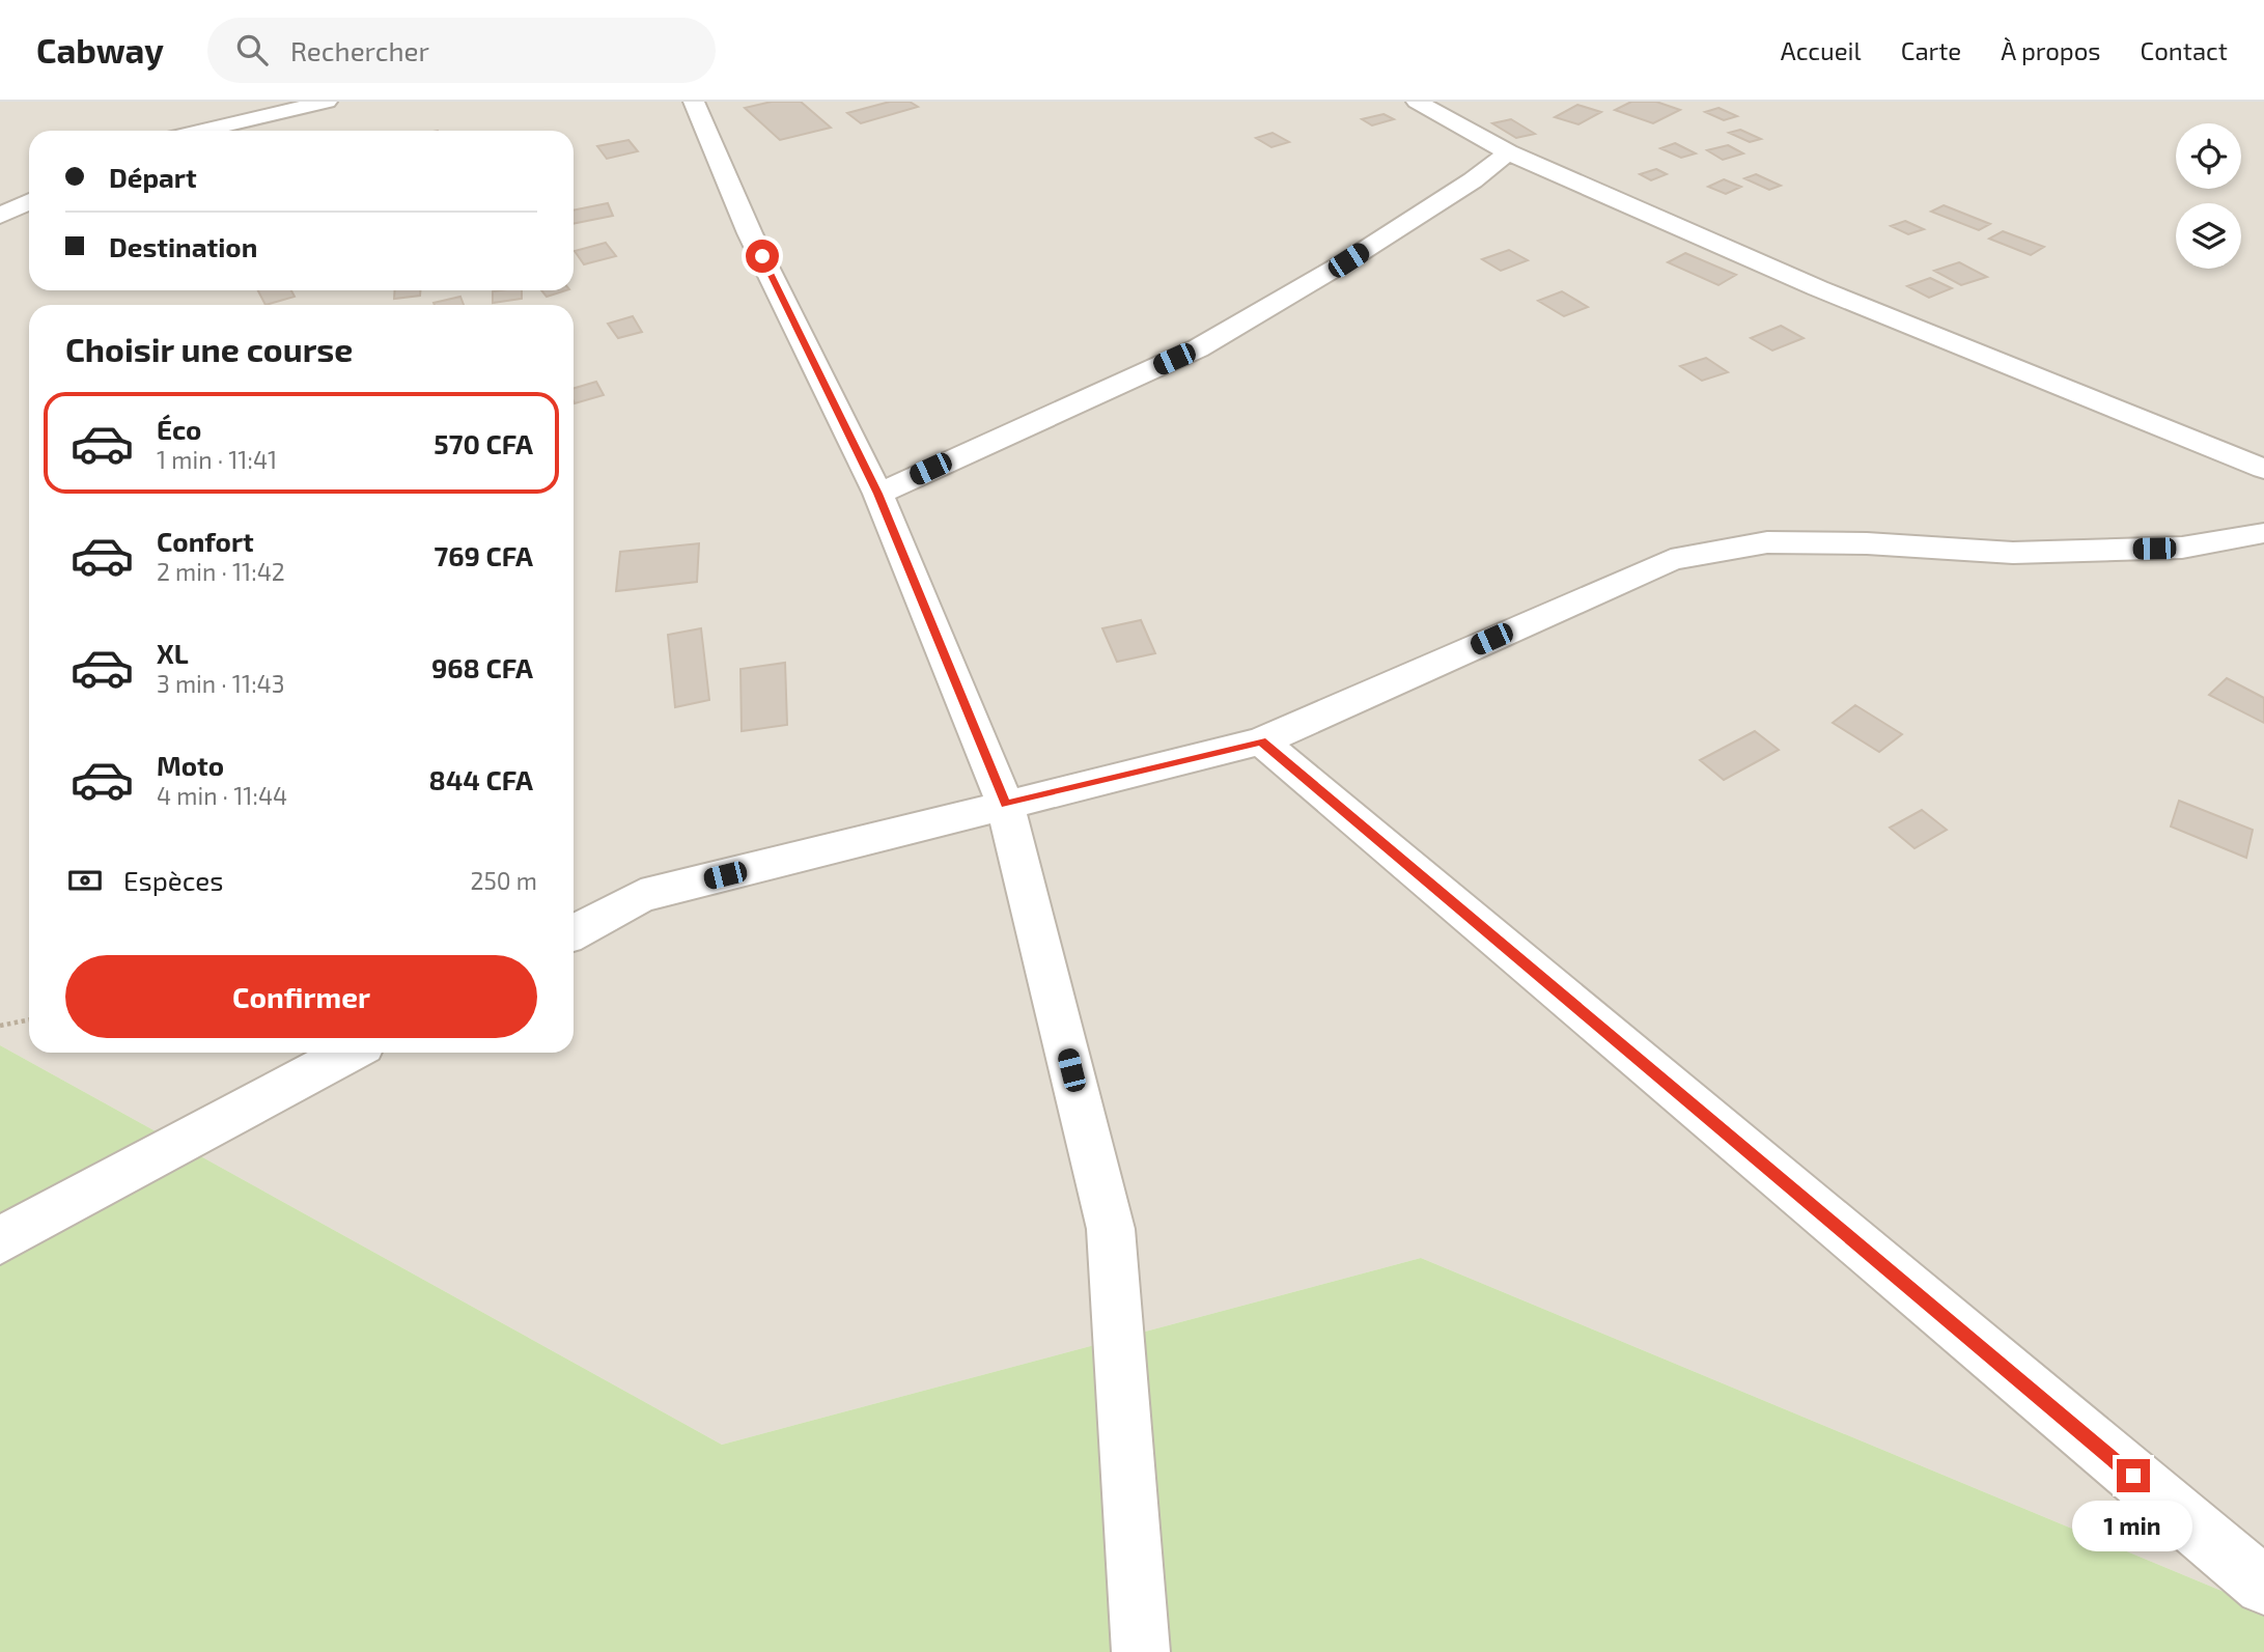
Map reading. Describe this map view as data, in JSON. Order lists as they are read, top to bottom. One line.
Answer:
{"page":{"header":"Cabway","search":"Rechercher","nav":["Accueil","Carte","À propos","Contact"],"banner":["Départ","Destination"],"heading":"Choisir une course","list":[{"name":"Éco","note":"1 min · 11:41","value":"570 CFA"},{"name":"Confort","note":"2 min · 11:42","value":"769 CFA"},{"name":"XL","note":"3 min · 11:43","value":"968 CFA"},{"name":"Moto","note":"4 min · 11:44","value":"844 CFA"}],"pay":["Espèces","250 m"],"buttons":"Confirmer","bubble":"1 min"}}
